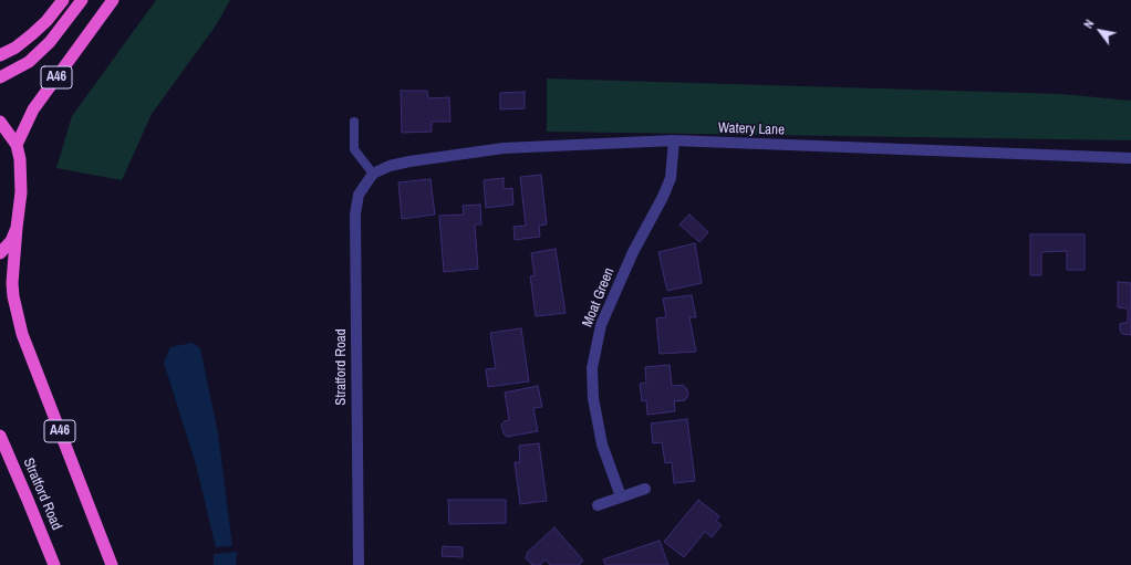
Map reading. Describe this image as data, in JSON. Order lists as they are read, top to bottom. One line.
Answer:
{"streets":{"highway":["A46","Stratford Road"],"street":["Watery Lane","Moat Green"]},"crossings":[["Watery Lane","Moat Green"],["Watery Lane","Stratford Road"]],"north":"top left"}
